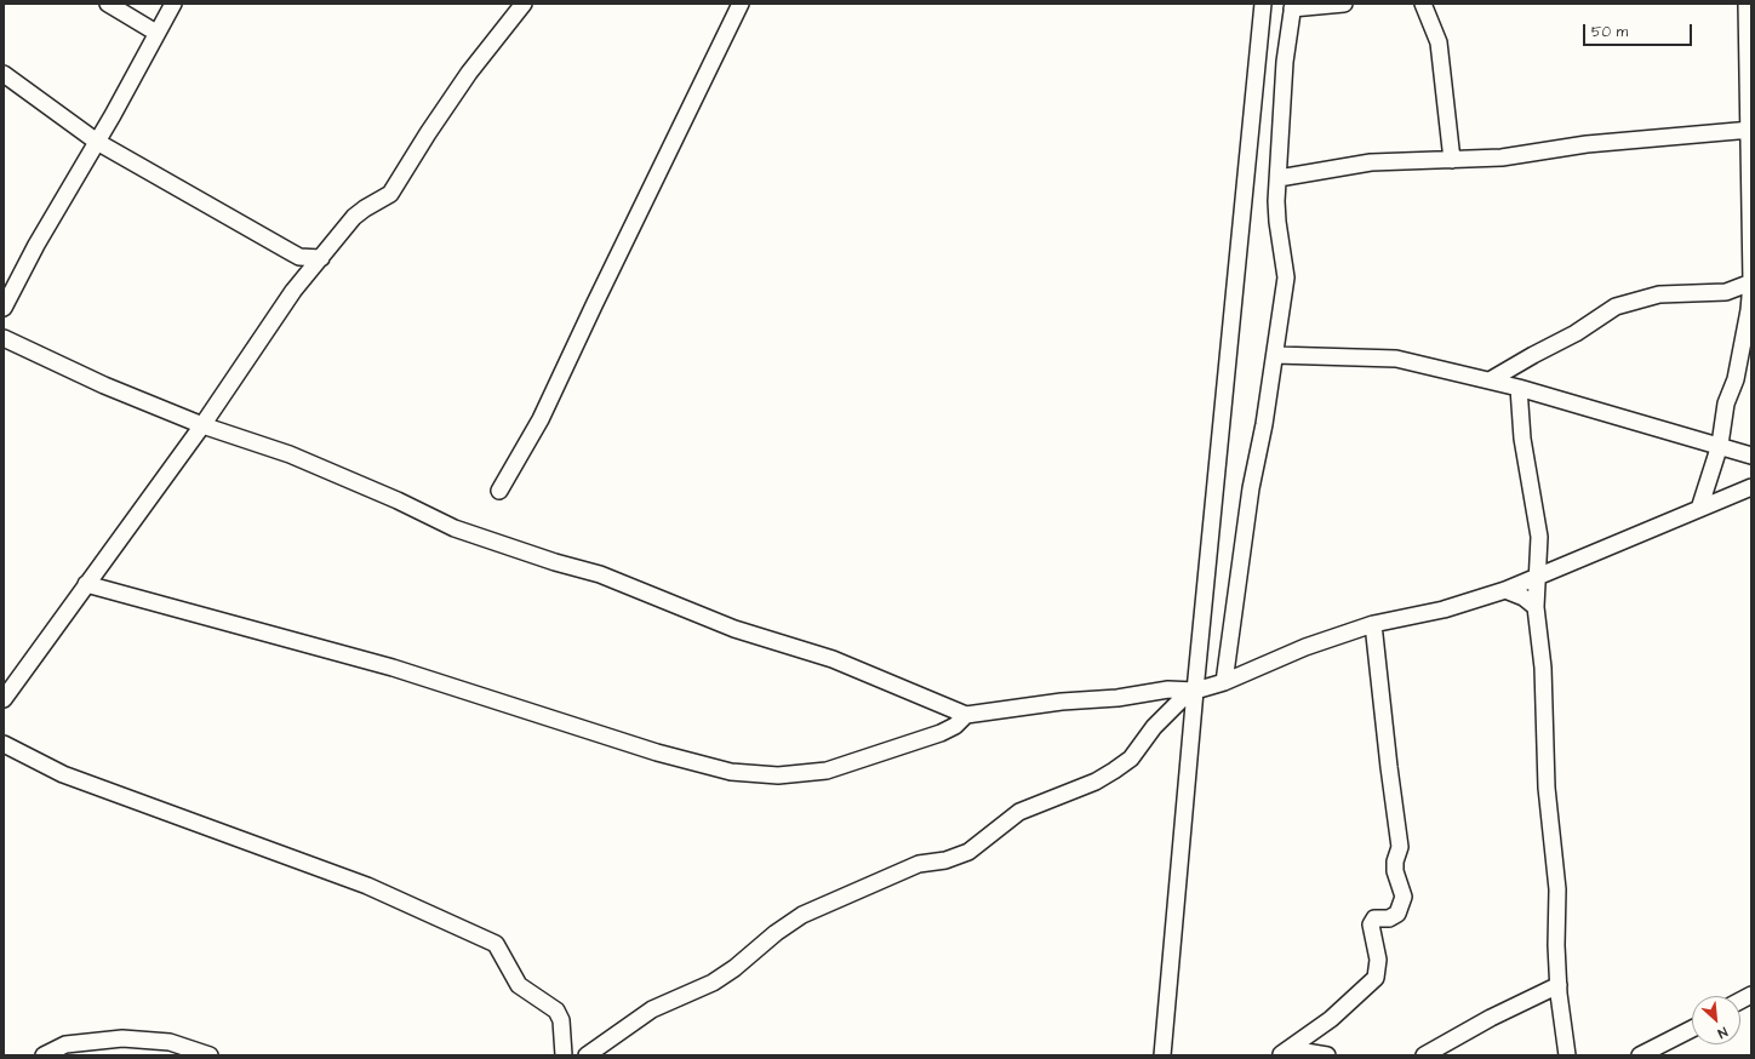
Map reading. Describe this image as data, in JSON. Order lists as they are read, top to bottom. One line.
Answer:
{"scale_bar":"50 m","north":"bottom right"}
